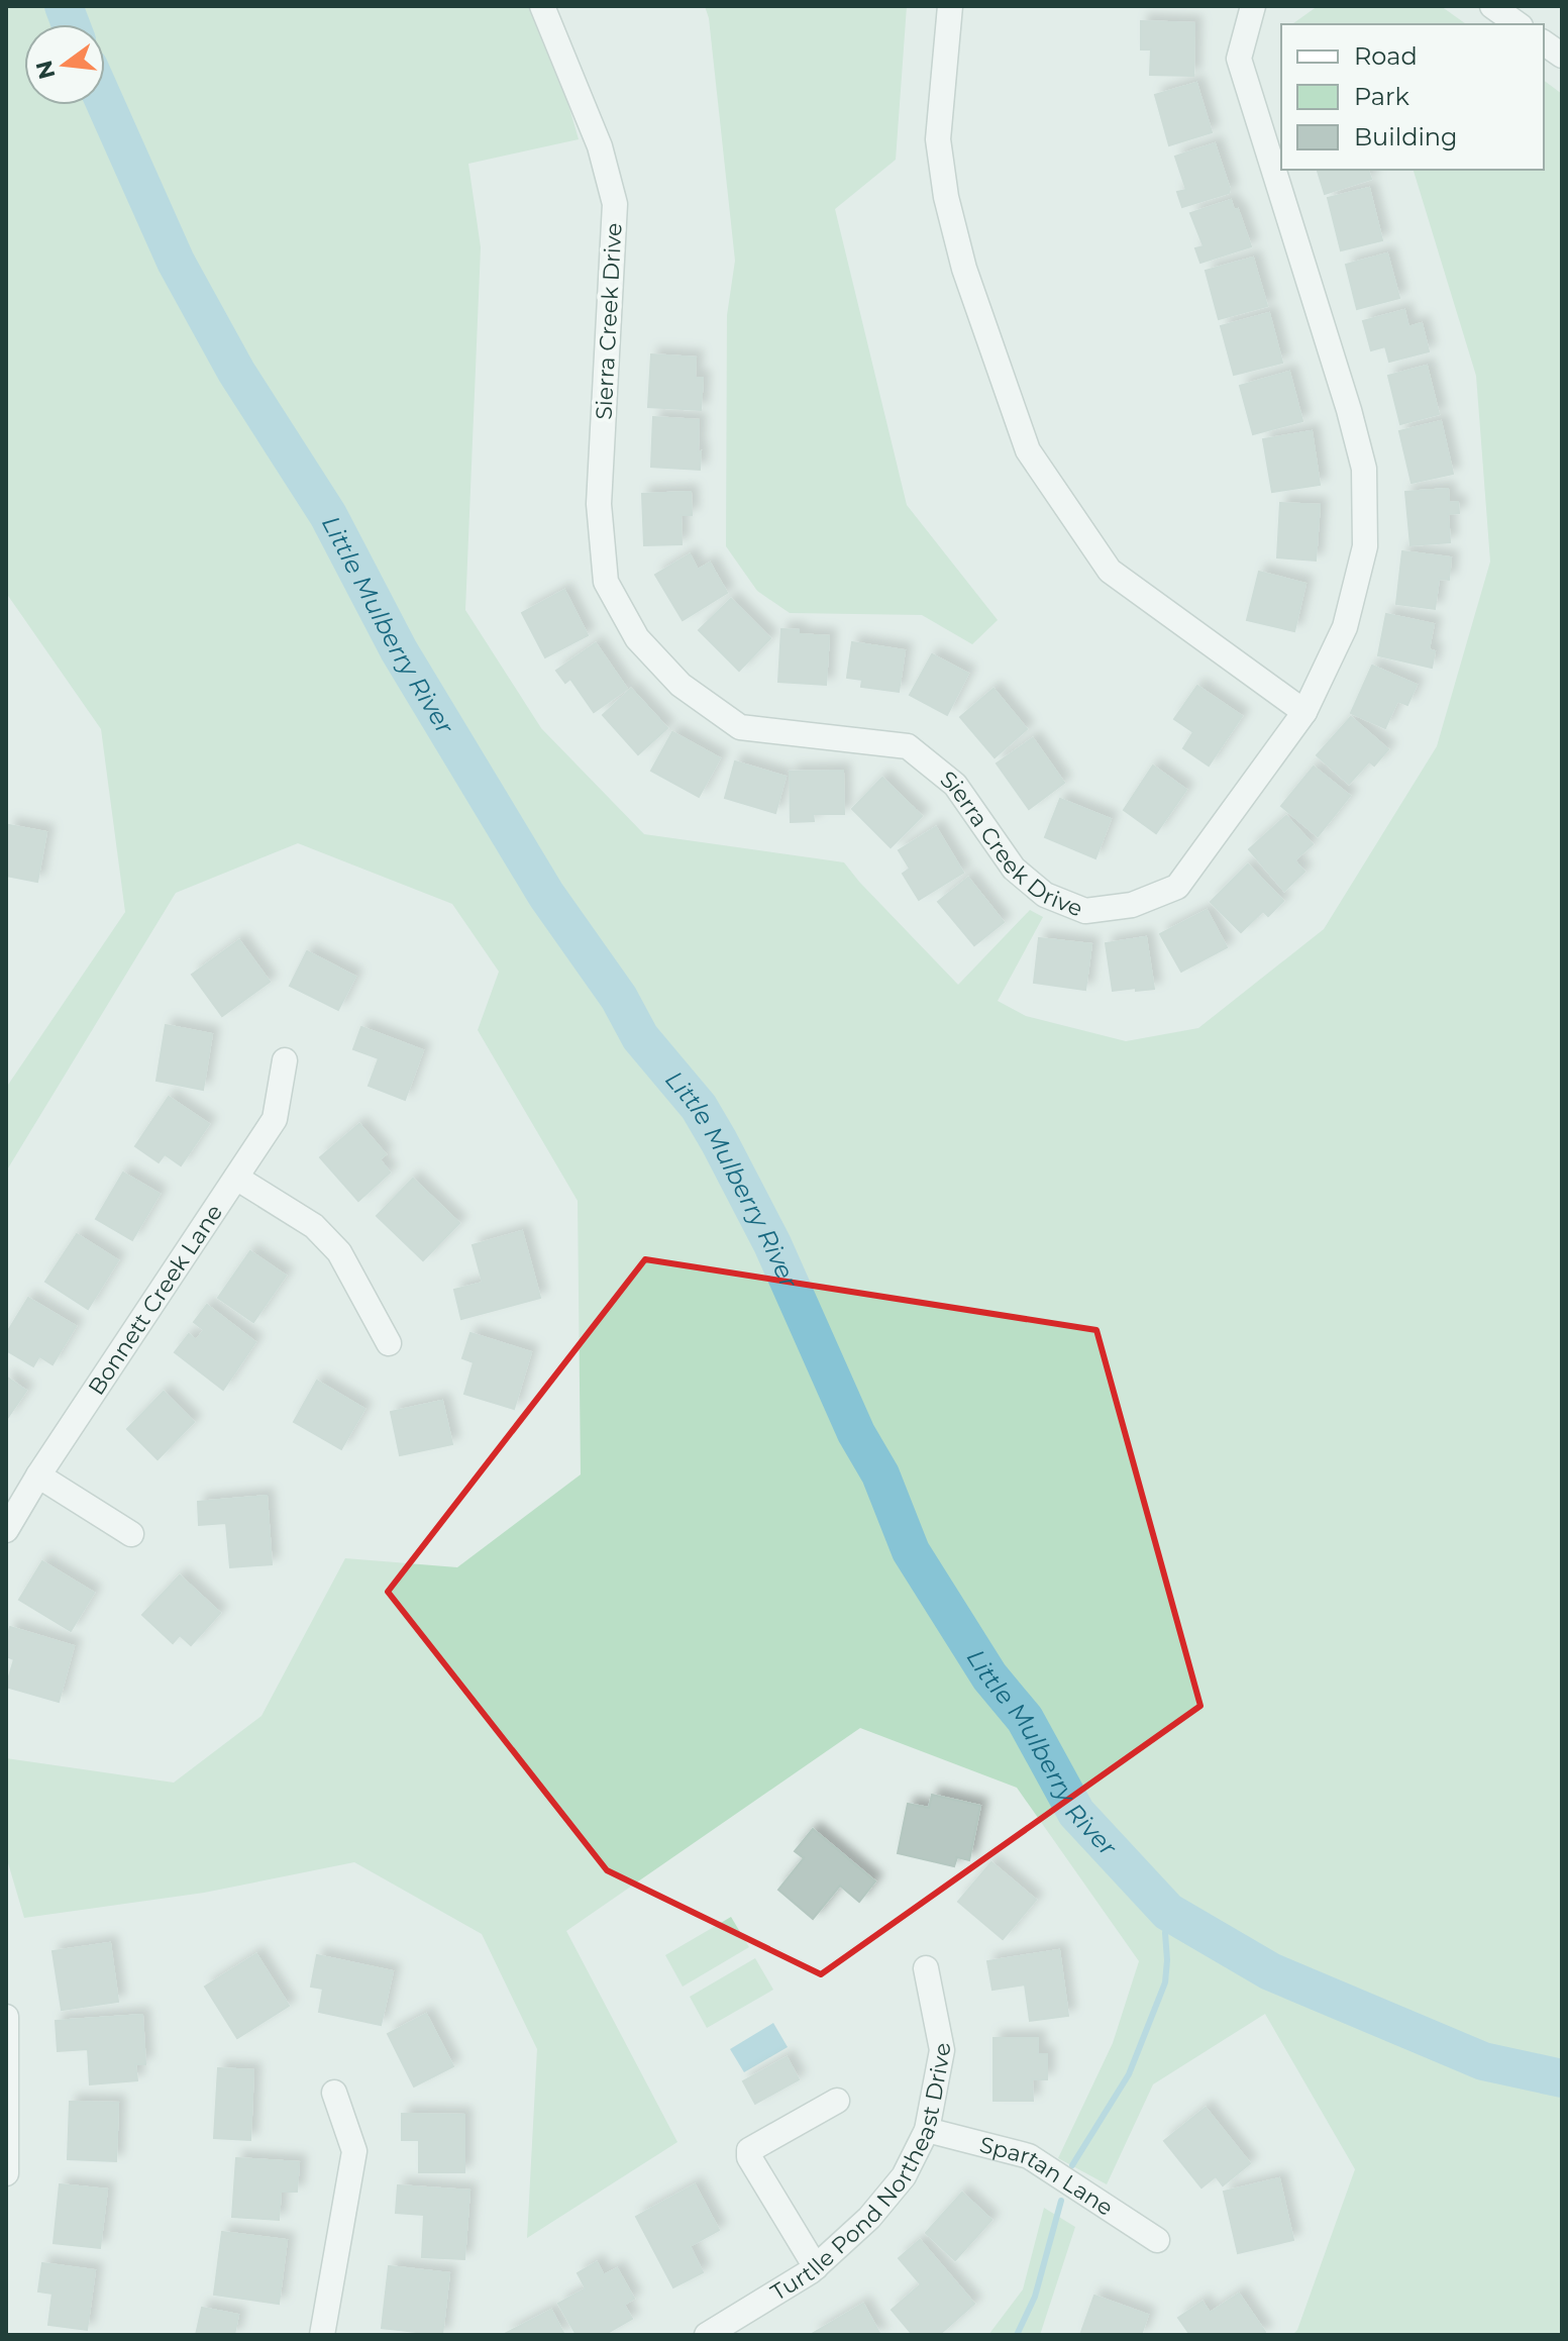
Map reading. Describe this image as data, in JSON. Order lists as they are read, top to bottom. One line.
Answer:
{"streets":{"street":["Sierra Creek Drive","Bonnett Creek Lane","Turtlle Pond Northeast Drive","Spartan Lane"]},"crossings":[["Turtlle Pond Northeast Drive","Spartan Lane"]],"water":["Little Mulberry River"],"legend":["Road","Park","Building"],"north":"left"}
